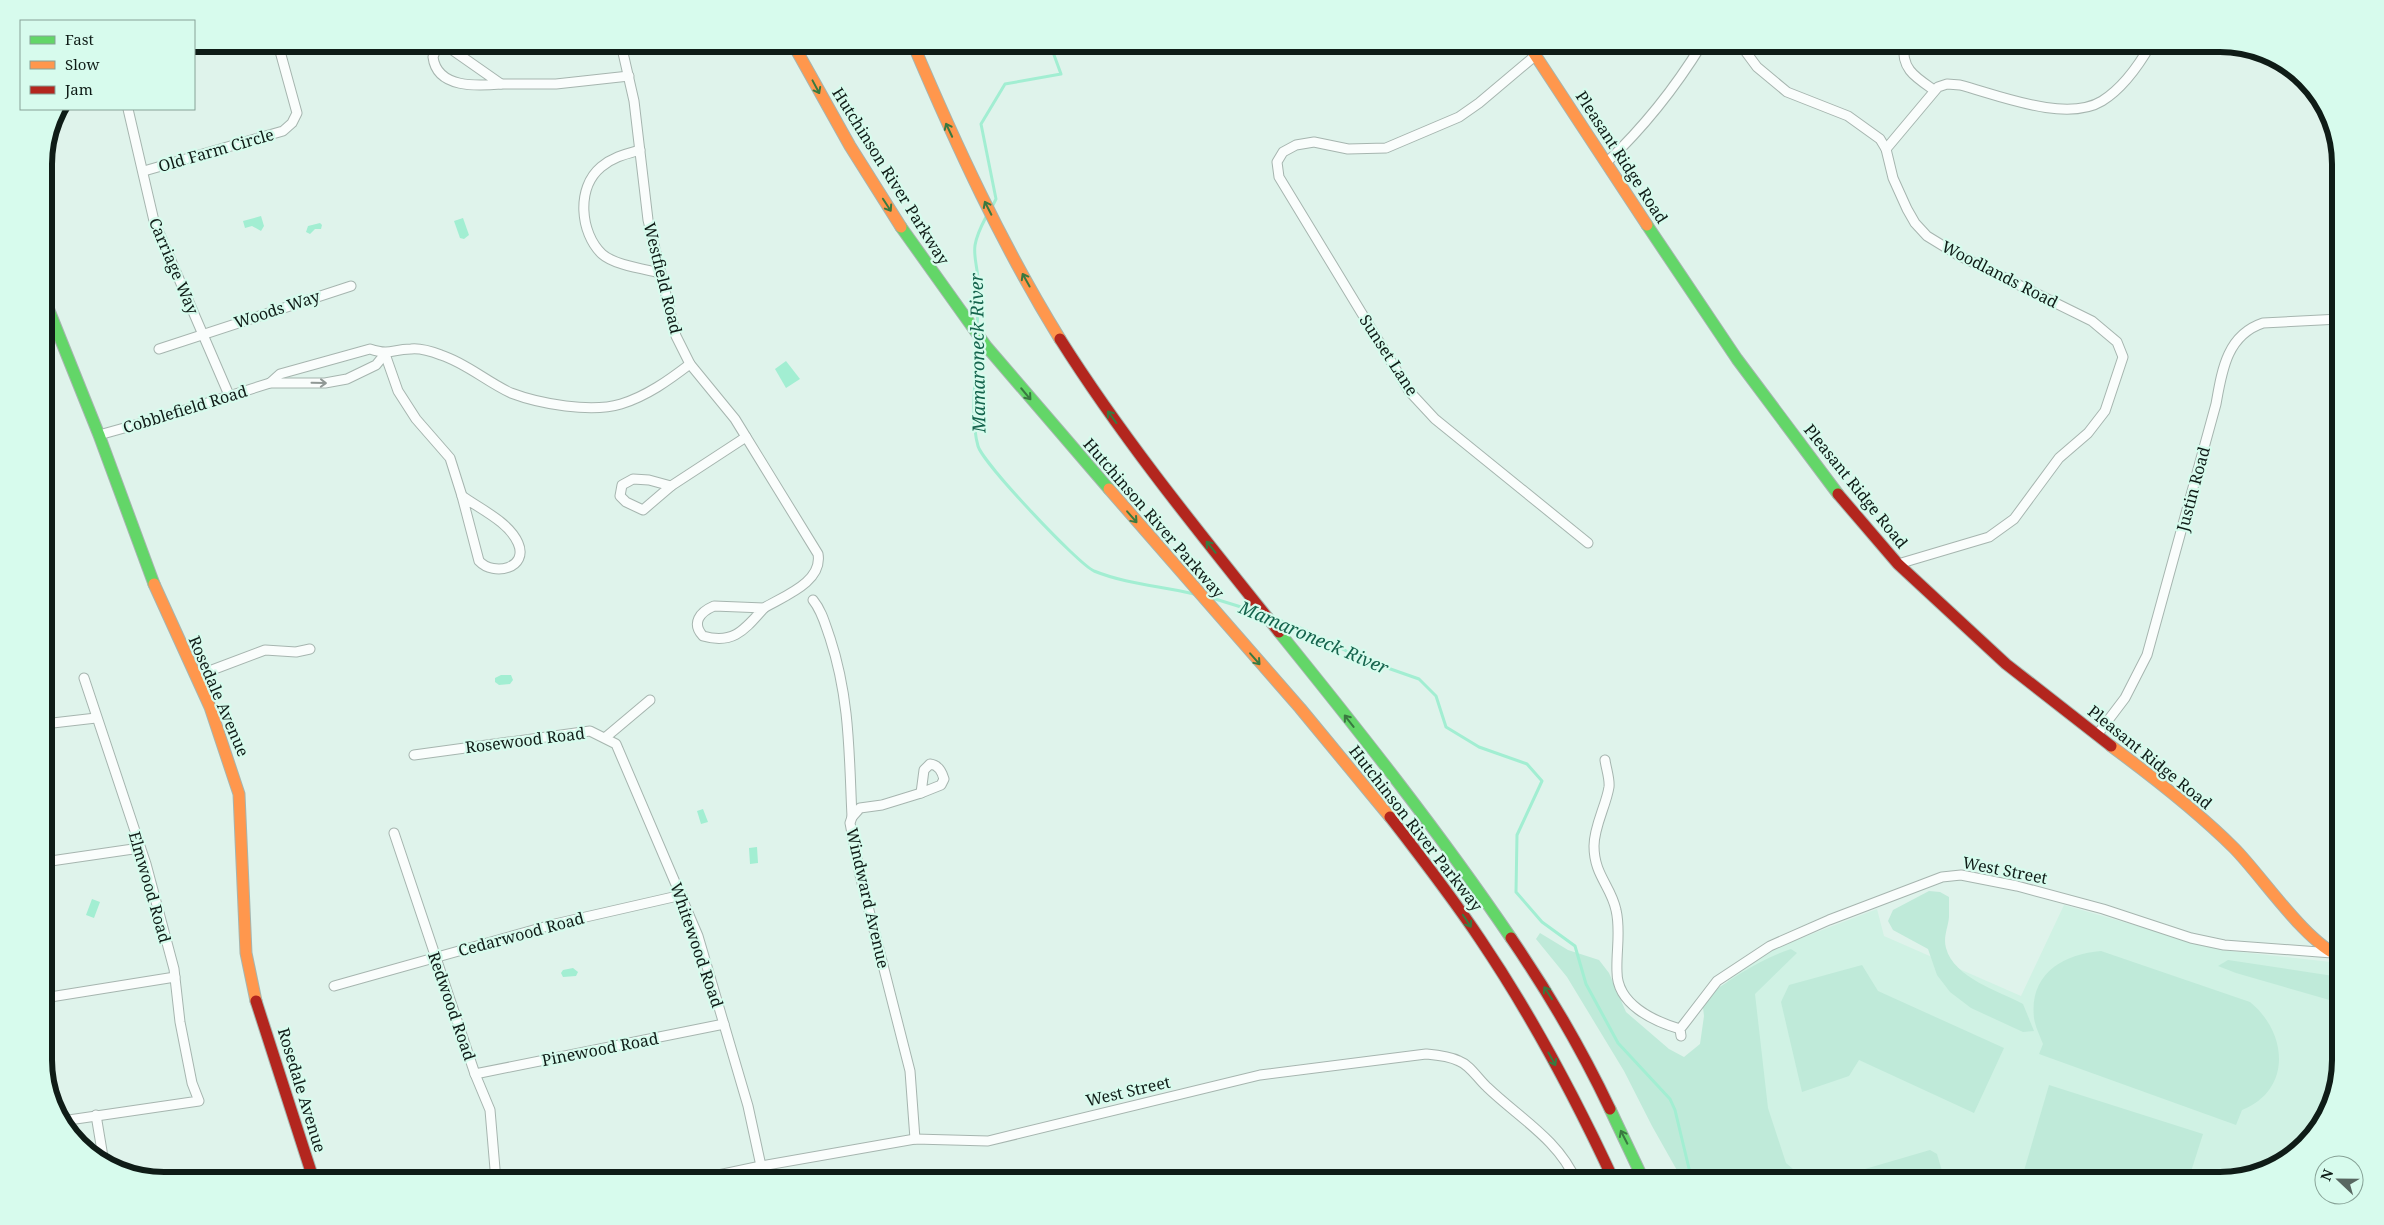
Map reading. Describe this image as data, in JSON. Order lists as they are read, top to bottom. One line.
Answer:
{"streets":{"main road":["Pleasant Ridge Road","Hutchinson River Parkway","Rosedale Avenue"],"street":["Old Farm Circle","Carriage Way","Woodlands Road","Westfield Road","Woods Way","Sunset Lane","Cobblefield Road","Justin Road","Rosewood Road","West Street","Elmwood Road","Windward Avenue","Cedarwood Road","Whitewood Road","Redwood Road","Pinewood Road"]},"crossings":[["Old Farm Circle","Carriage Way"],["Pleasant Ridge Road","Woodlands Road"],["Pleasant Ridge Road","Sunset Lane"],["Pleasant Ridge Road","Justin Road"],["Carriage Way","Woods Way"],["Carriage Way","Cobblefield Road"],["Westfield Road","Cobblefield Road"],["Cobblefield Road","Rosedale Avenue"],["Rosewood Road","Whitewood Road"],["West Street","Windward Avenue"],["West Street","Whitewood Road"],["Cedarwood Road","Whitewood Road"],["Cedarwood Road","Redwood Road"],["Whitewood Road","Pinewood Road"],["Redwood Road","Pinewood Road"]],"water":["Mamaroneck River"],"legend":["Fast","Slow","Jam"],"north":"left"}
